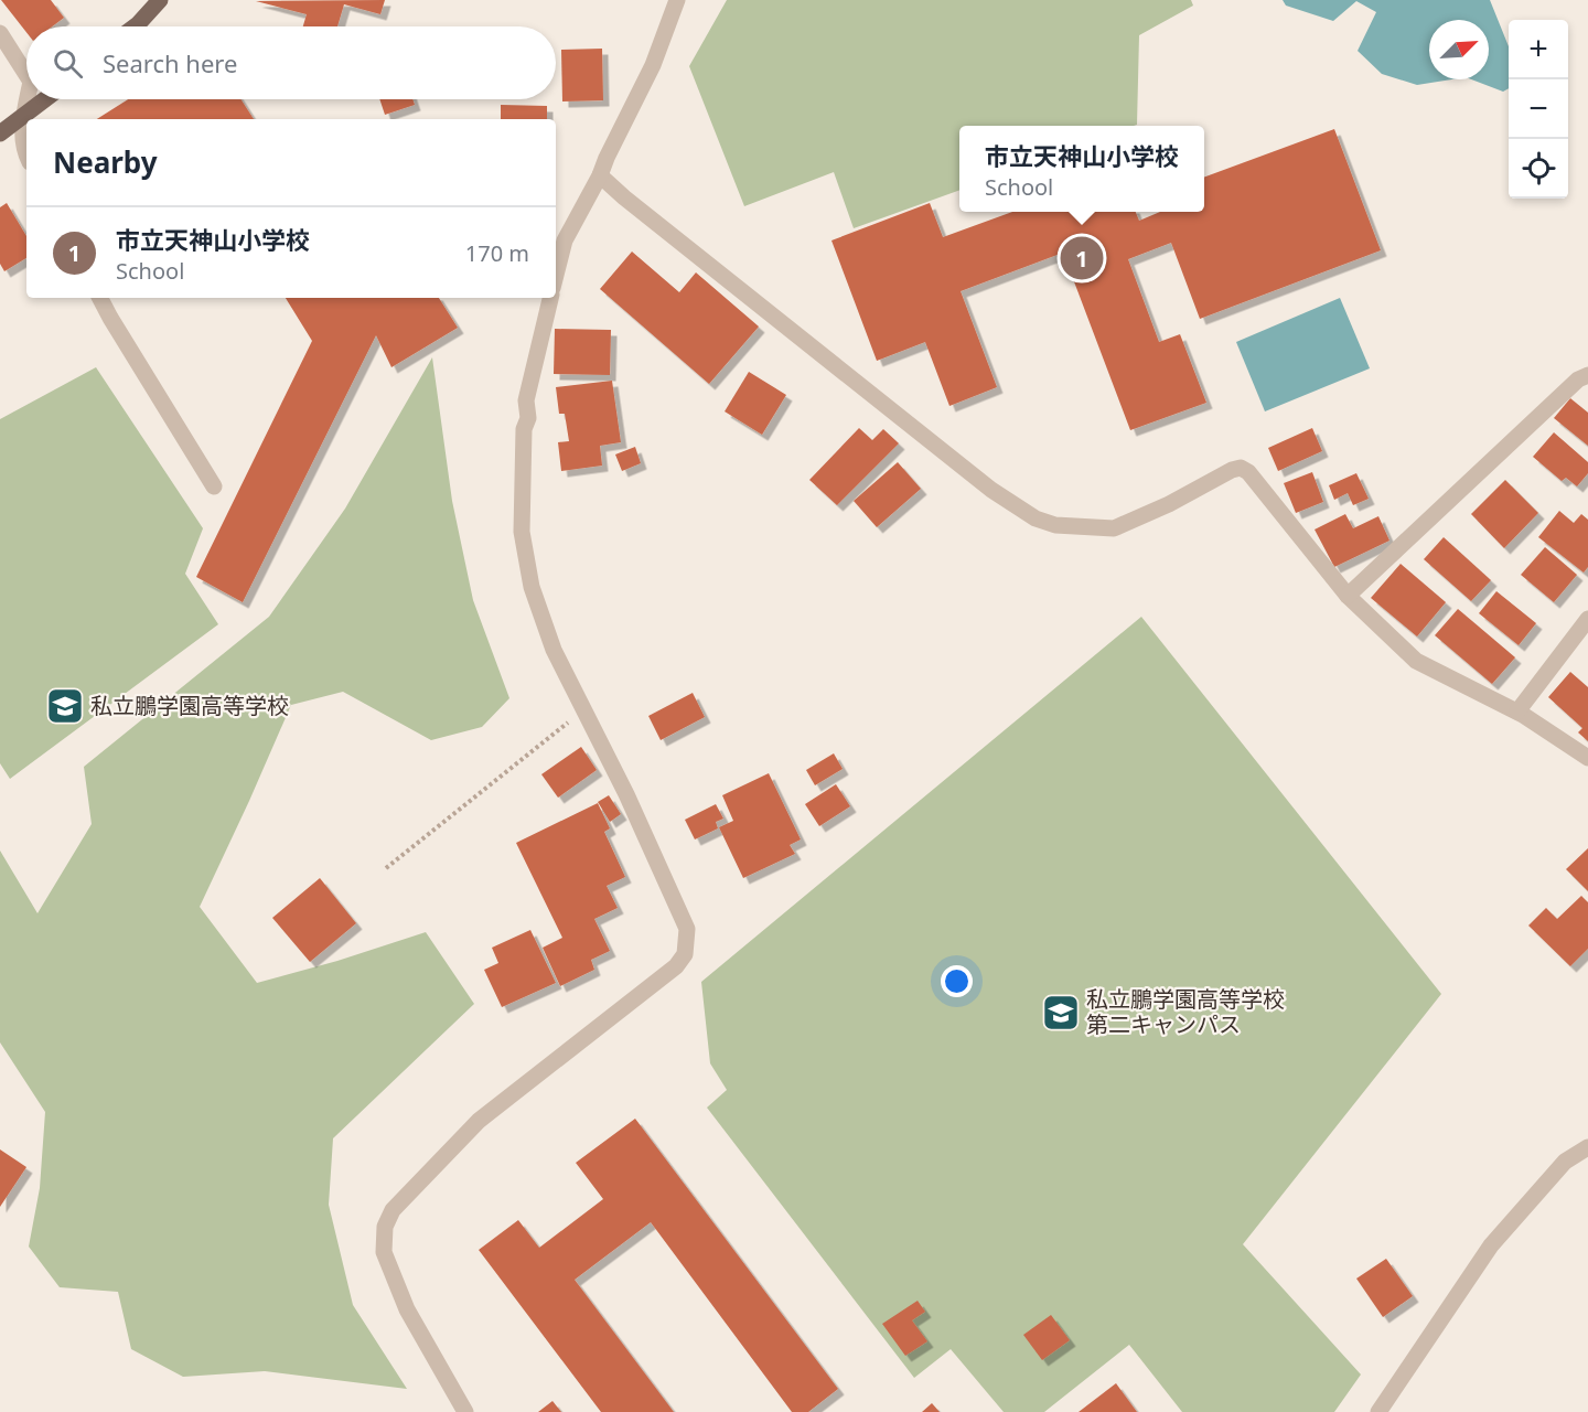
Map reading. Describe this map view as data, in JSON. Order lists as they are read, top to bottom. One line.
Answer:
{"places":{"school or university":["私立鵬学園高等学校","私立鵬学園高等学校 第二キャンパス"]},"north":"top right","page":{"map_buttons":["+","−"],"search":"Search here","heading":"Nearby","popup":["市立天神山小学校","School"],"list":[{"mark":"1","name":"市立天神山小学校","note":"School","value":"170 m"}],"pins":"1"}}
